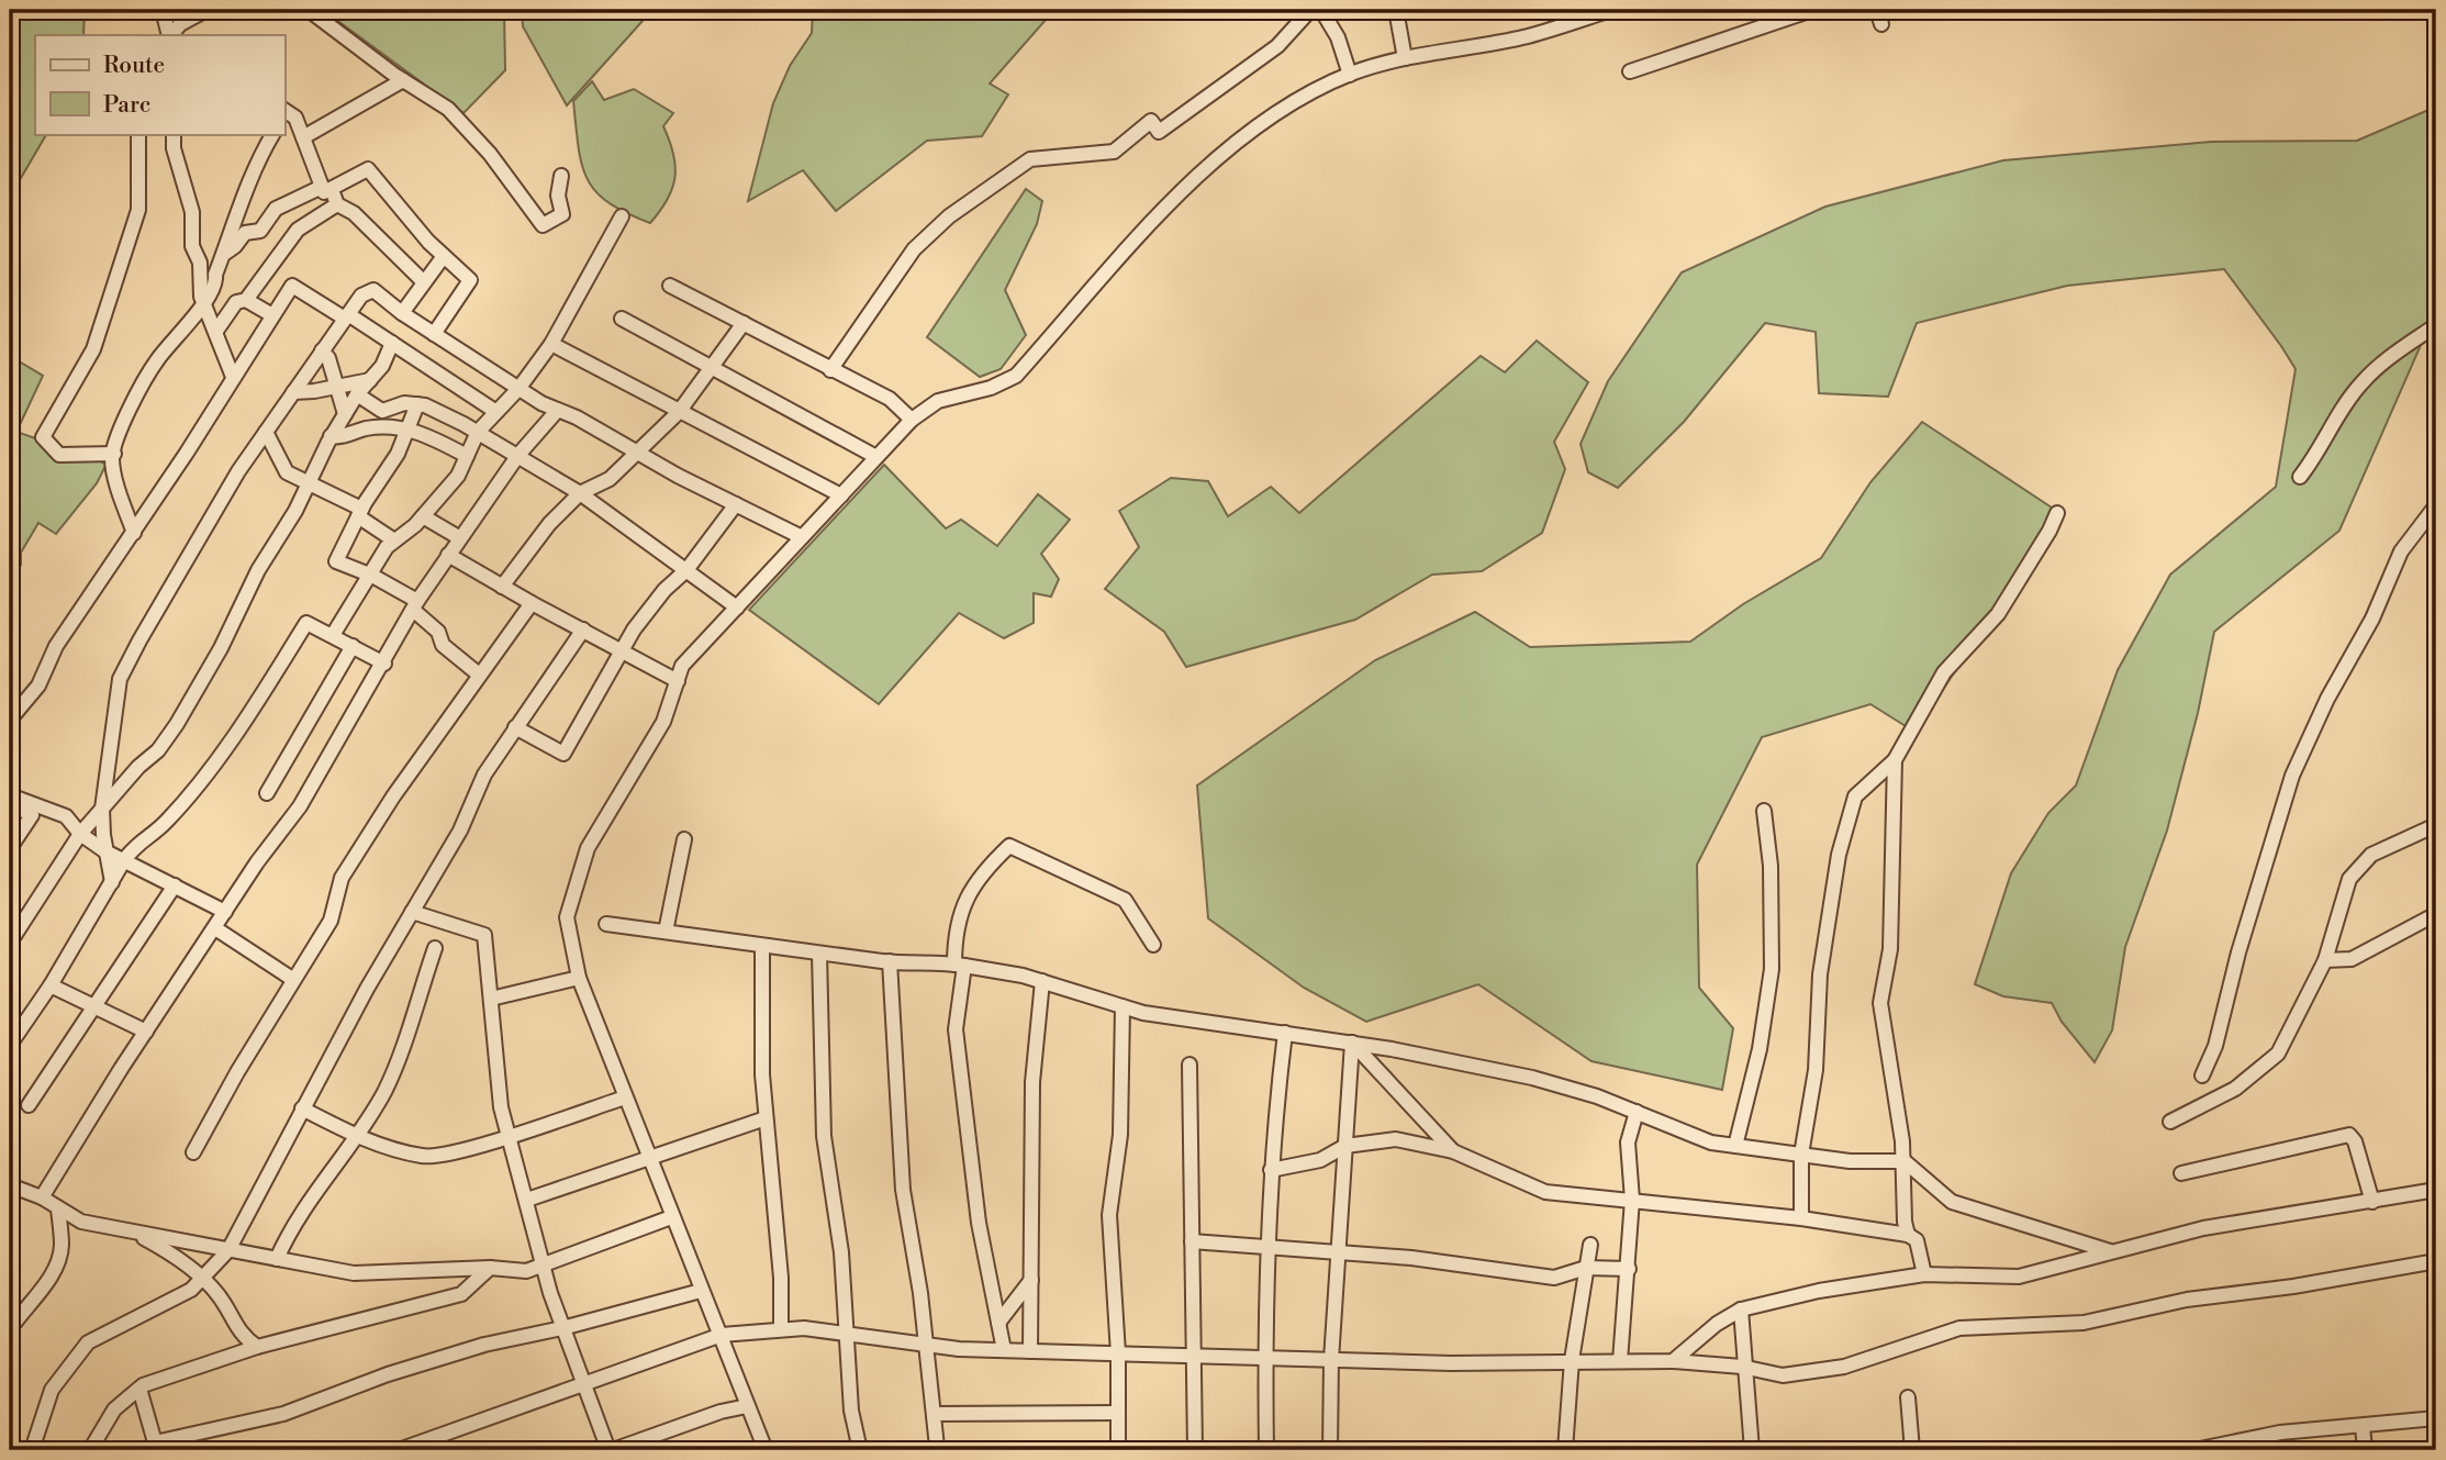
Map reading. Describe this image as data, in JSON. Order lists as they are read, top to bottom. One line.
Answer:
{"legend":["Route","Parc"]}
